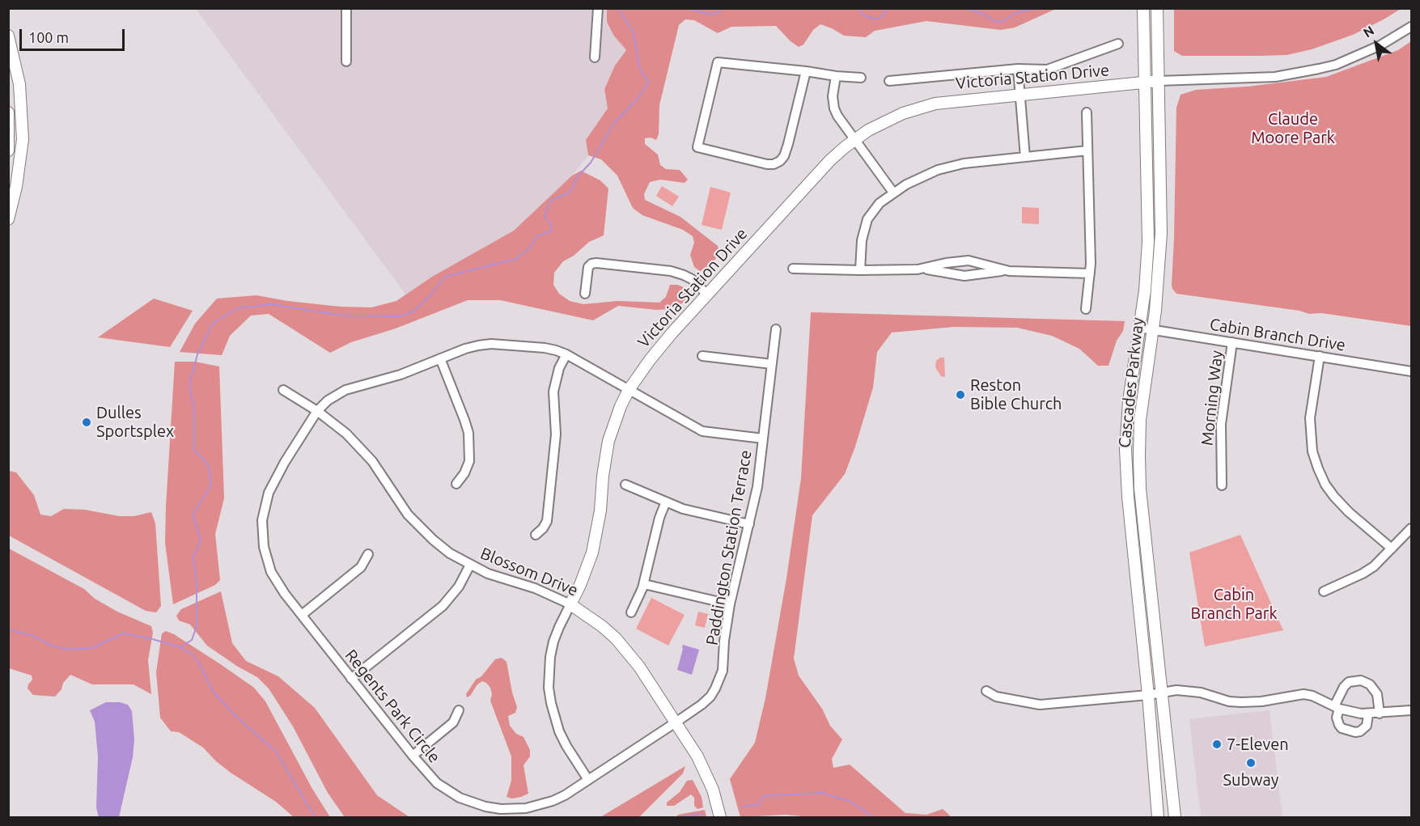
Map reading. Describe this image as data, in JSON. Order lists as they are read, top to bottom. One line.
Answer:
{"streets":{"main road":["Victoria Station Drive","Cascades Parkway","Blossom Drive"],"street":["Cabin Branch Drive","Morning Way","Paddington Station Terrace","Regents Park Circle"]},"crossings":[["Victoria Station Drive","Cascades Parkway"],["Victoria Station Drive","Blossom Drive"],["Victoria Station Drive","Regents Park Circle"],["Cabin Branch Drive","Cascades Parkway"],["Cabin Branch Drive","Morning Way"],["Paddington Station Terrace","Blossom Drive"],["Paddington Station Terrace","Regents Park Circle"],["Blossom Drive","Regents Park Circle"]],"parks":["Claude Moore Park","Cabin Branch Park"],"places":["Reston Bible Church","Dulles Sportsplex","7-Eleven","Subway"],"scale_bar":"100 m","north":"top left"}
